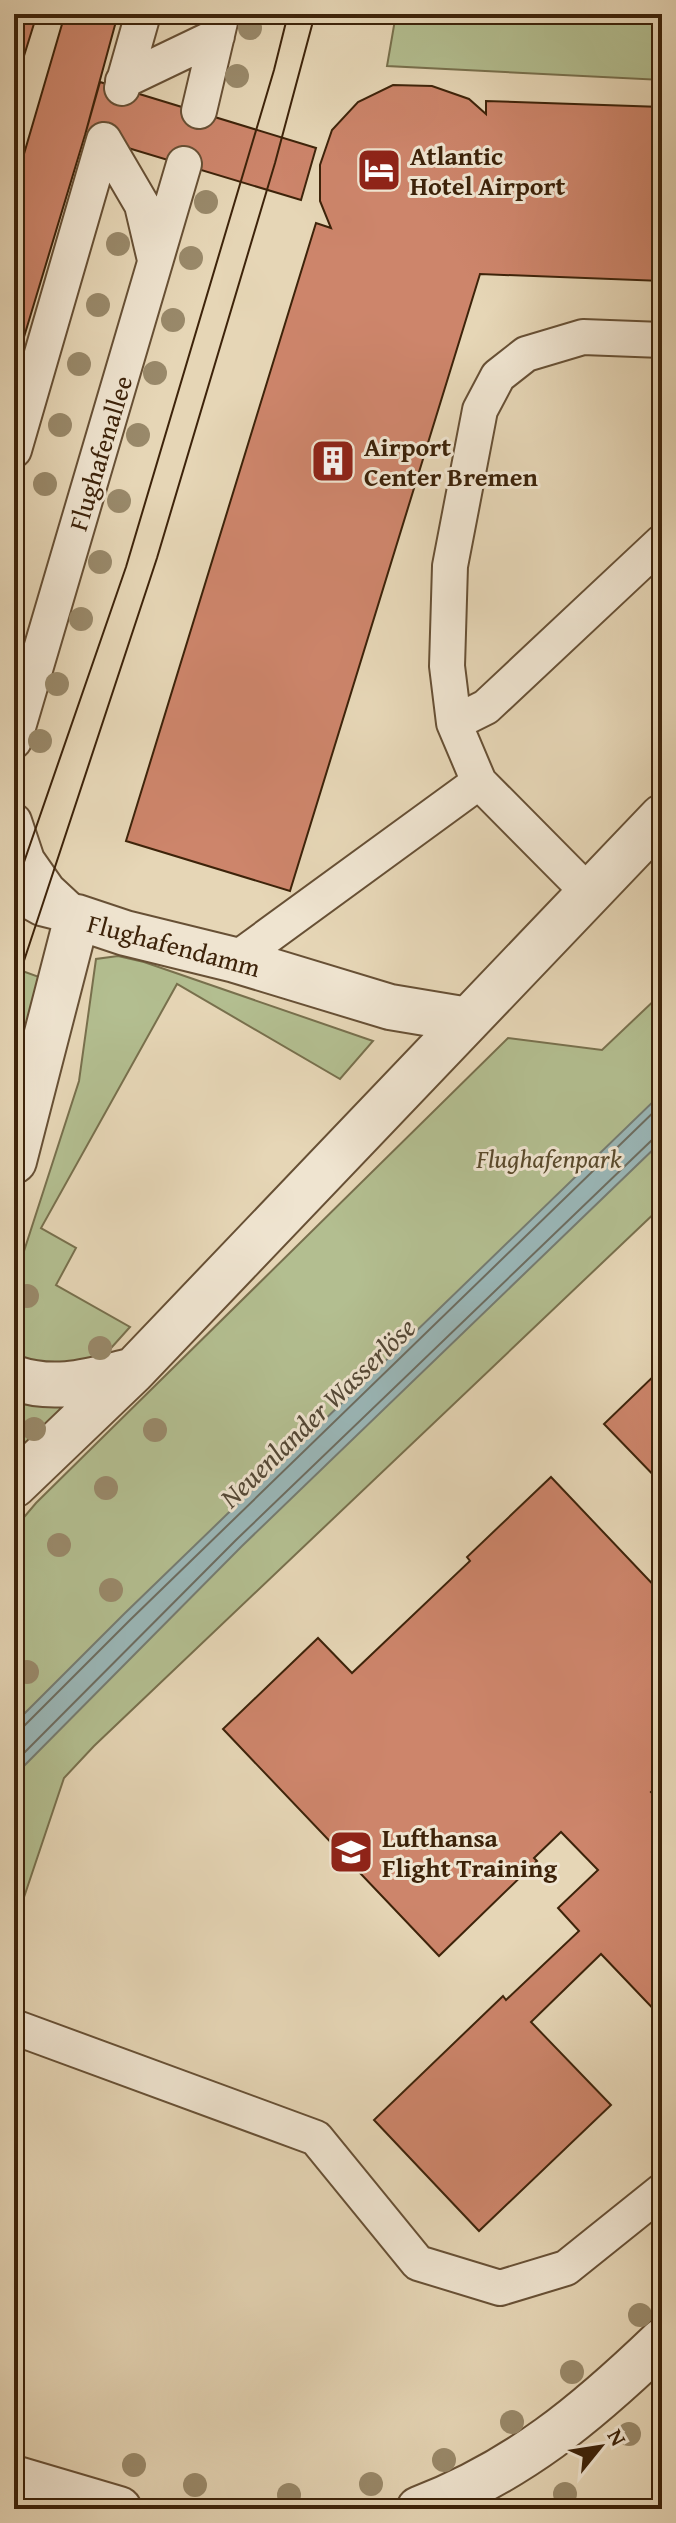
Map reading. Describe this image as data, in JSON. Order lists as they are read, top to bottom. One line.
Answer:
{"streets":{"street":["Flughafendamm"],"lane":["Flughafenallee"]},"water":["Neuenlander Wasserlöse"],"parks":["Flughafenpark"],"places":{"hotel":["Atlantic Hotel Airport"],"building":["Airport Center Bremen"],"school or university":["Lufthansa Flight Training"]},"north":"top right"}
